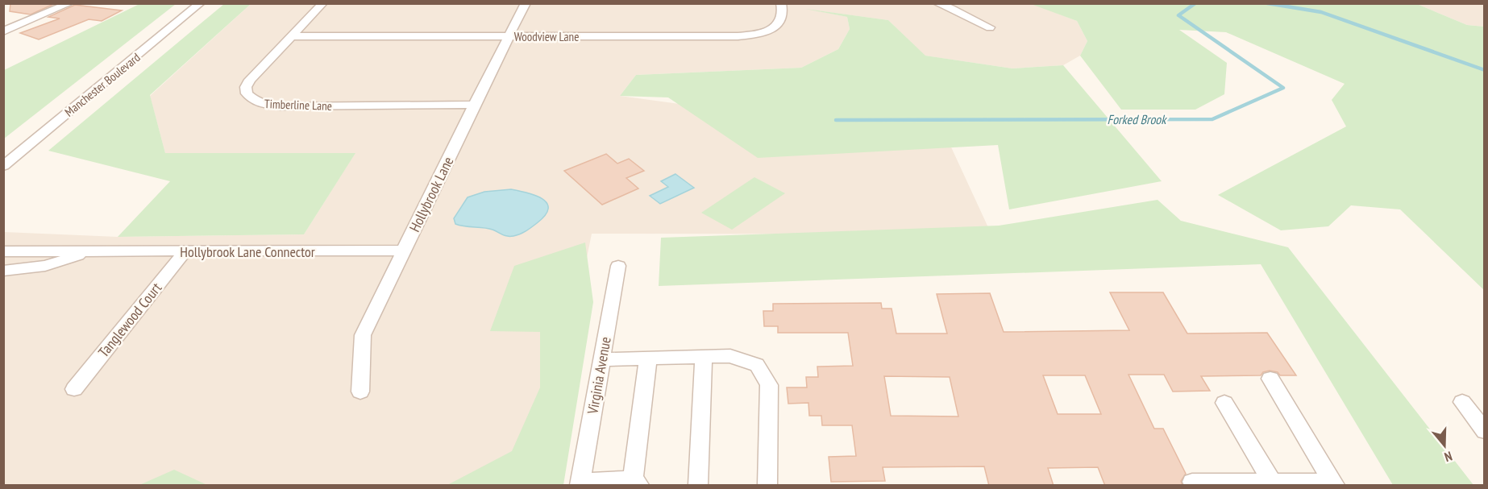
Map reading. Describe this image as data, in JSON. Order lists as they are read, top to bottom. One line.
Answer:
{"streets":{"street":["Woodview Lane","Manchester Boulevard","Timberline Lane","Hollybrook Lane","Hollybrook Lane Connector","Tanglewood Court","Virginia Avenue"]},"crossings":[["Woodview Lane","Timberline Lane"],["Woodview Lane","Hollybrook Lane"],["Timberline Lane","Hollybrook Lane"],["Hollybrook Lane","Hollybrook Lane Connector"],["Hollybrook Lane Connector","Tanglewood Court"]],"water":["Forked Brook"],"north":"bottom"}
